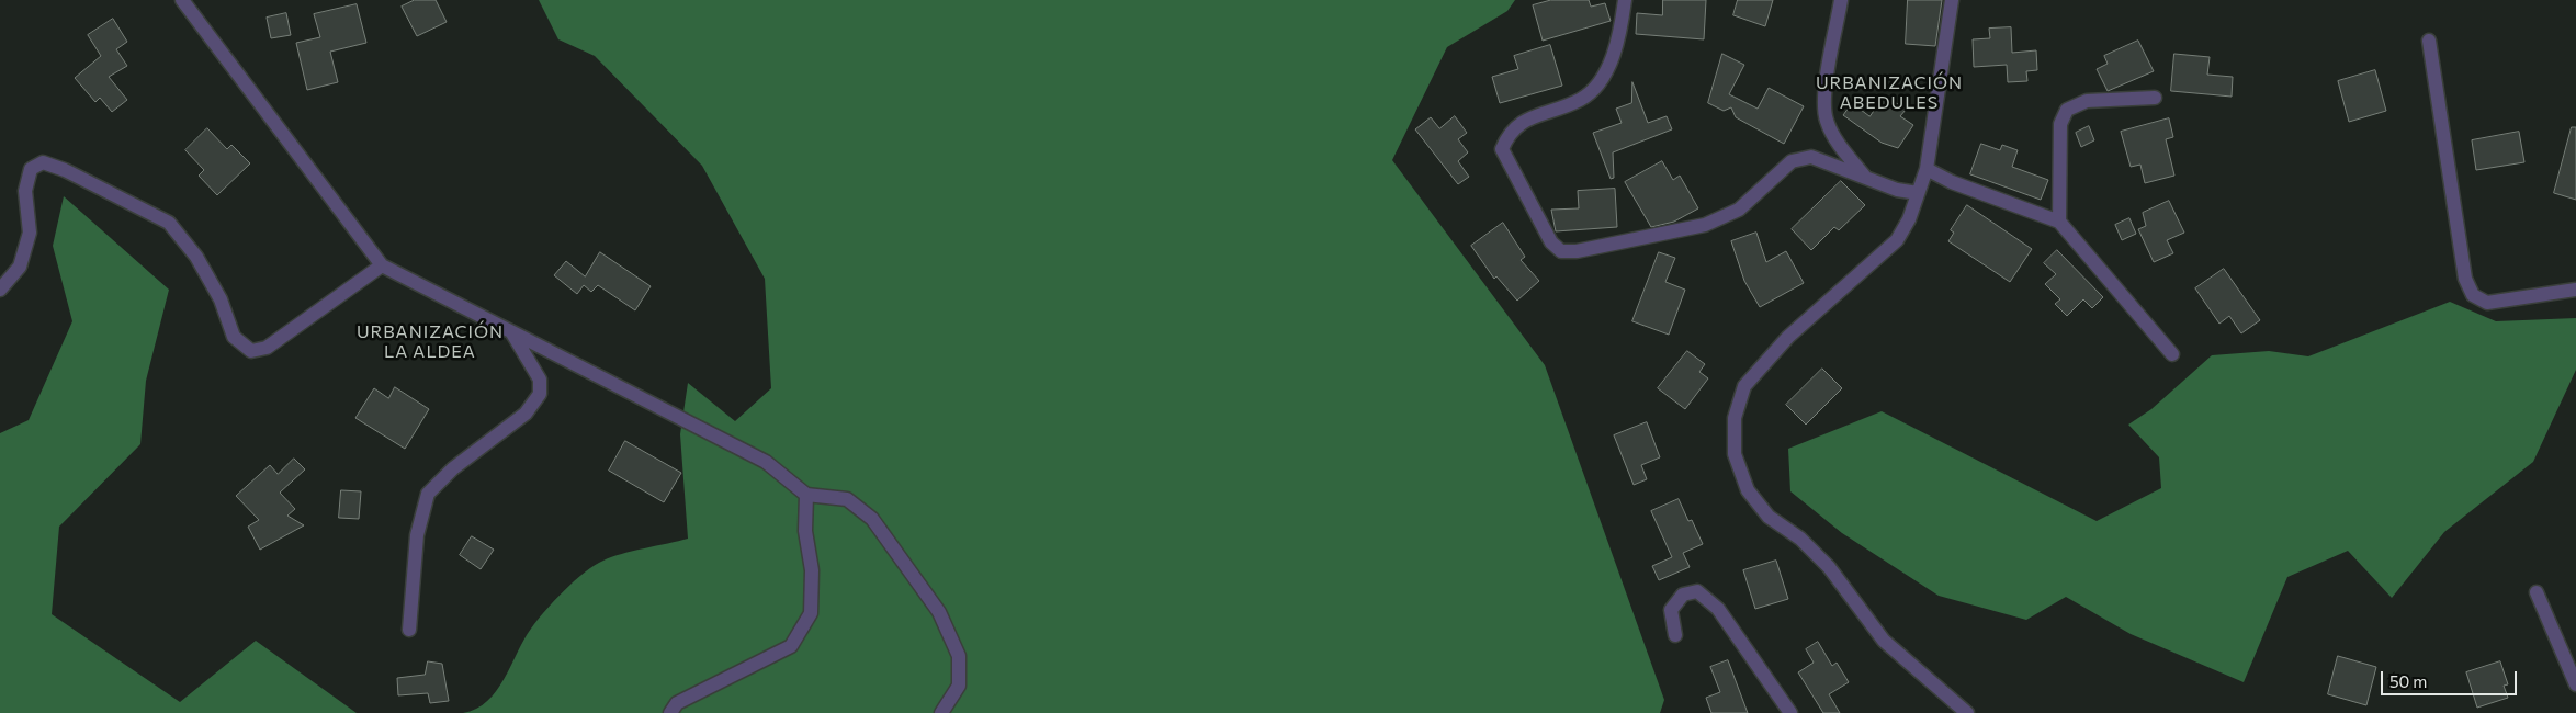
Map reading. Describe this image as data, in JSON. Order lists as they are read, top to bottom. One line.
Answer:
{"districts":["URBANIZACIÓN ABEDULES","URBANIZACIÓN LA ALDEA"],"scale_bar":"50 m"}
